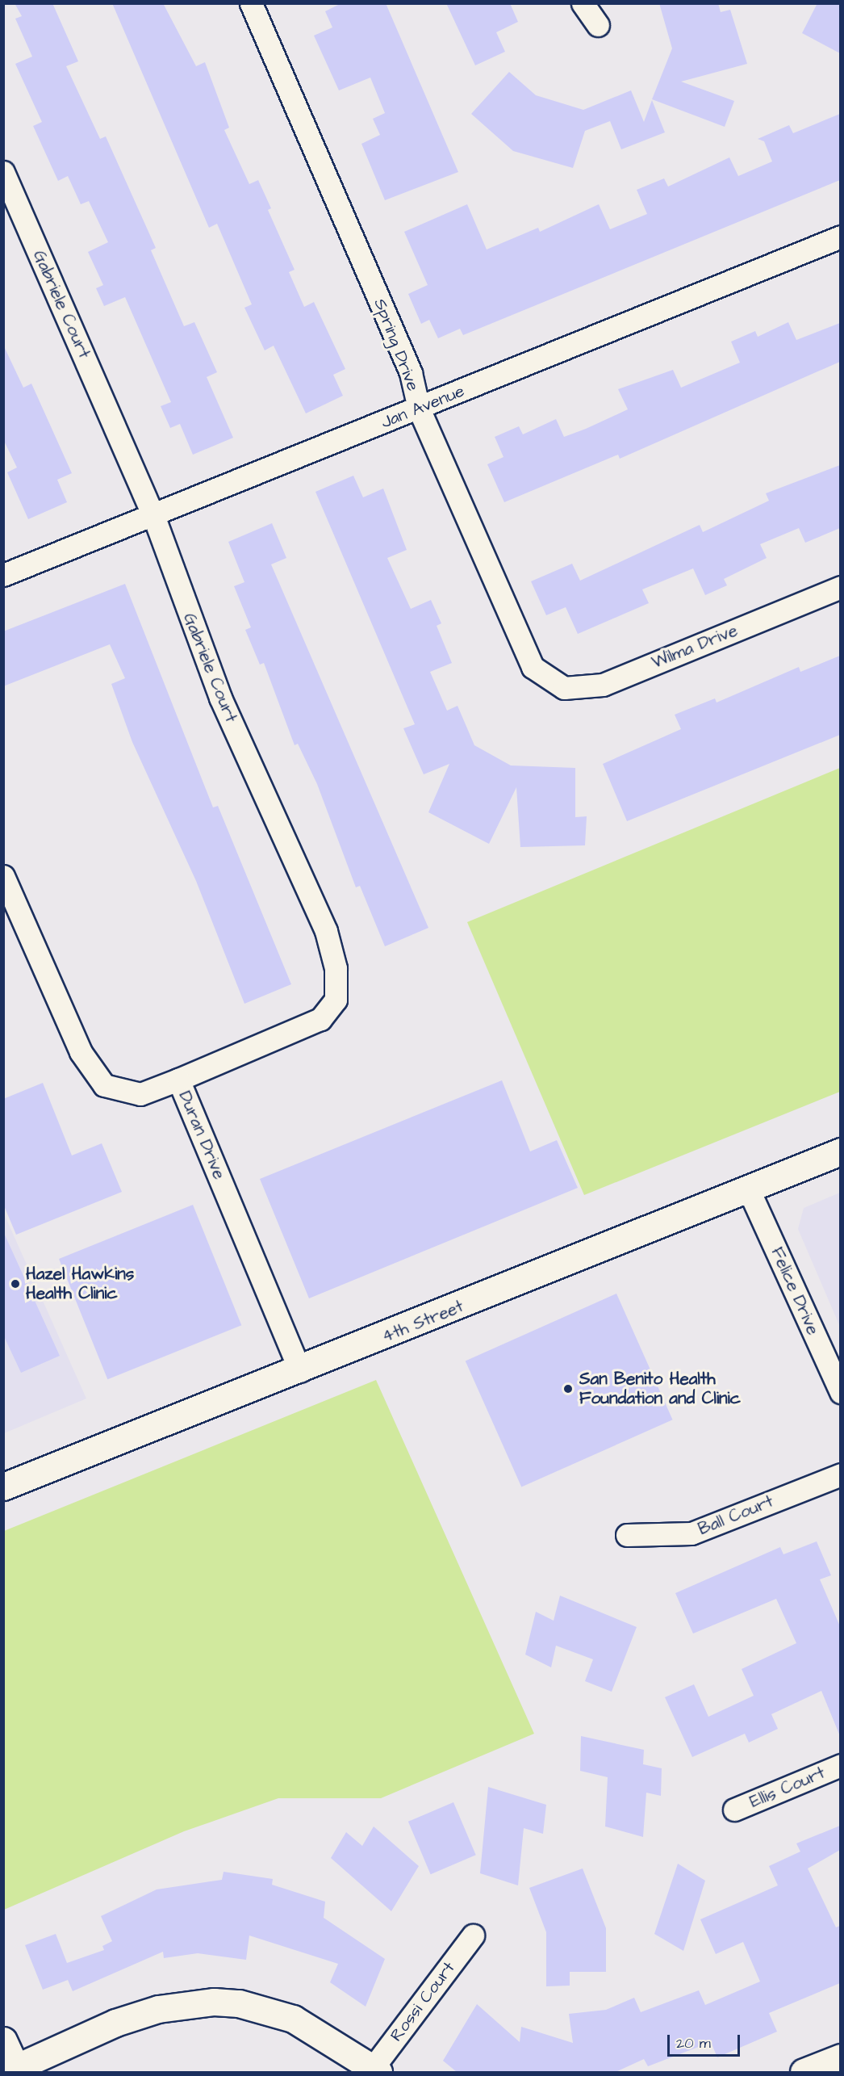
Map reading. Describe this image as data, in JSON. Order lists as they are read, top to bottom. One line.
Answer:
{"streets":{"main road":["4th Street"],"street":["Gabriele Court","Spring Drive","Jan Avenue","Wilma Drive","Duran Drive","Felice Drive","Ball Court","Ellis Court","Rossi Court"]},"crossings":[["Gabriele Court","Jan Avenue"],["Gabriele Court","Duran Drive"],["Spring Drive","Jan Avenue"],["Spring Drive","Wilma Drive"],["Duran Drive","4th Street"],["Felice Drive","4th Street"]],"places":["Hazel Hawkins Health Clinic","San Benito Health Foundation and Clinic"],"scale_bar":"20 m"}
